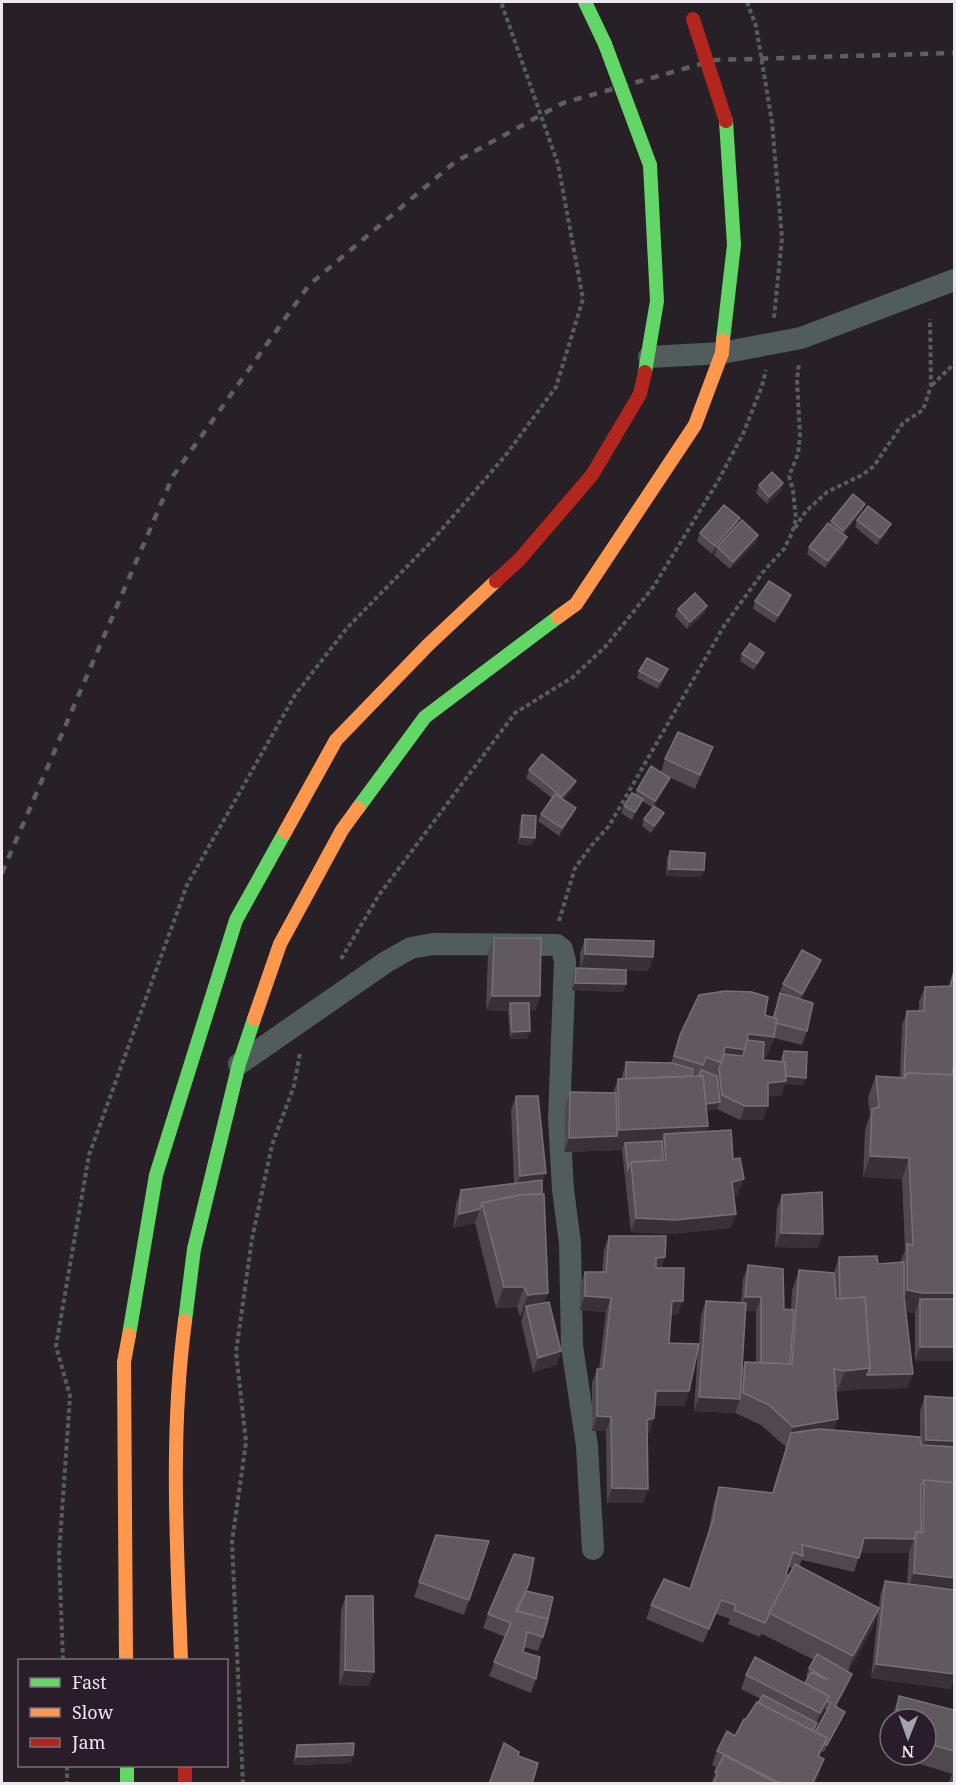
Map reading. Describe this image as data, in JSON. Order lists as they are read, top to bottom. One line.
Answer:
{"legend":["Fast","Slow","Jam"],"north":"bottom"}
